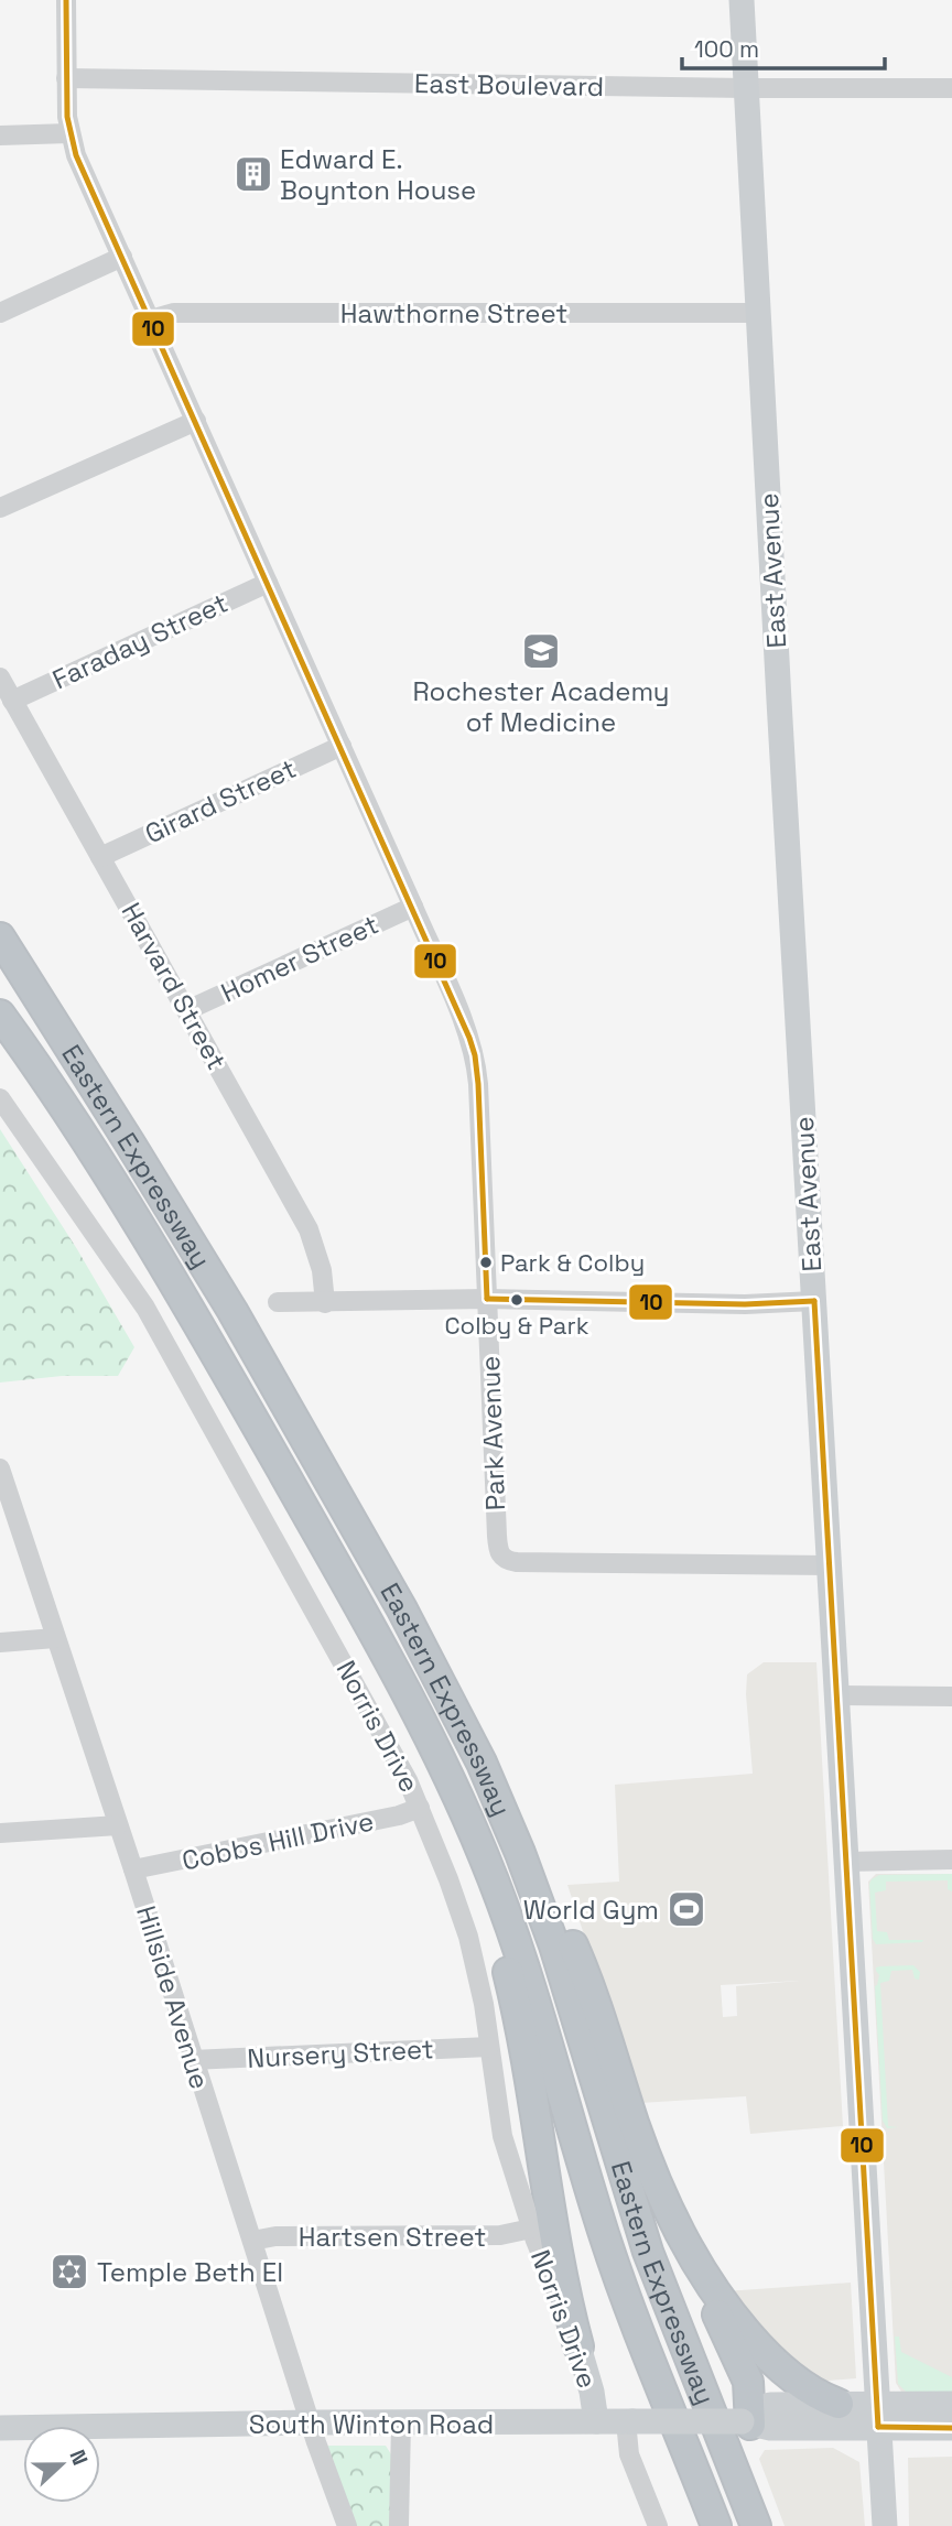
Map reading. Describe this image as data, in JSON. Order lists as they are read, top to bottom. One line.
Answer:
{"streets":{"highway":["Eastern Expressway"],"main road":["East Avenue","Norris Drive","South Winton Road"],"street":["East Boulevard","Hawthorne Street","Faraday Street","Girard Street","Homer Street","Harvard Street","Park Avenue","Cobbs Hill Drive","Hillside Avenue","Nursery Street","Hartsen Street"]},"crossings":[["East Boulevard","East Avenue"],["East Boulevard","Park Avenue"],["Hawthorne Street","East Avenue"],["Hawthorne Street","Park Avenue"],["East Avenue","Park Avenue"],["East Avenue","South Winton Road"],["Faraday Street","Harvard Street"],["Faraday Street","Park Avenue"],["Girard Street","Harvard Street"],["Girard Street","Park Avenue"],["Homer Street","Harvard Street"],["Homer Street","Park Avenue"],["Norris Drive","Cobbs Hill Drive"],["Norris Drive","Nursery Street"],["Norris Drive","Hartsen Street"],["Norris Drive","South Winton Road"],["Cobbs Hill Drive","Hillside Avenue"],["Hillside Avenue","Nursery Street"],["Hillside Avenue","Hartsen Street"],["Hillside Avenue","South Winton Road"]],"places":{"building":["Edward E. Boynton House"],"school or university":["Rochester Academy of Medicine"],"other":["Park & Colby","Colby & Park"],"sports":["World Gym"],"synagogue":["Temple Beth El"]},"lines":["transit line 10"],"scale_bar":"100 m","north":"right"}
